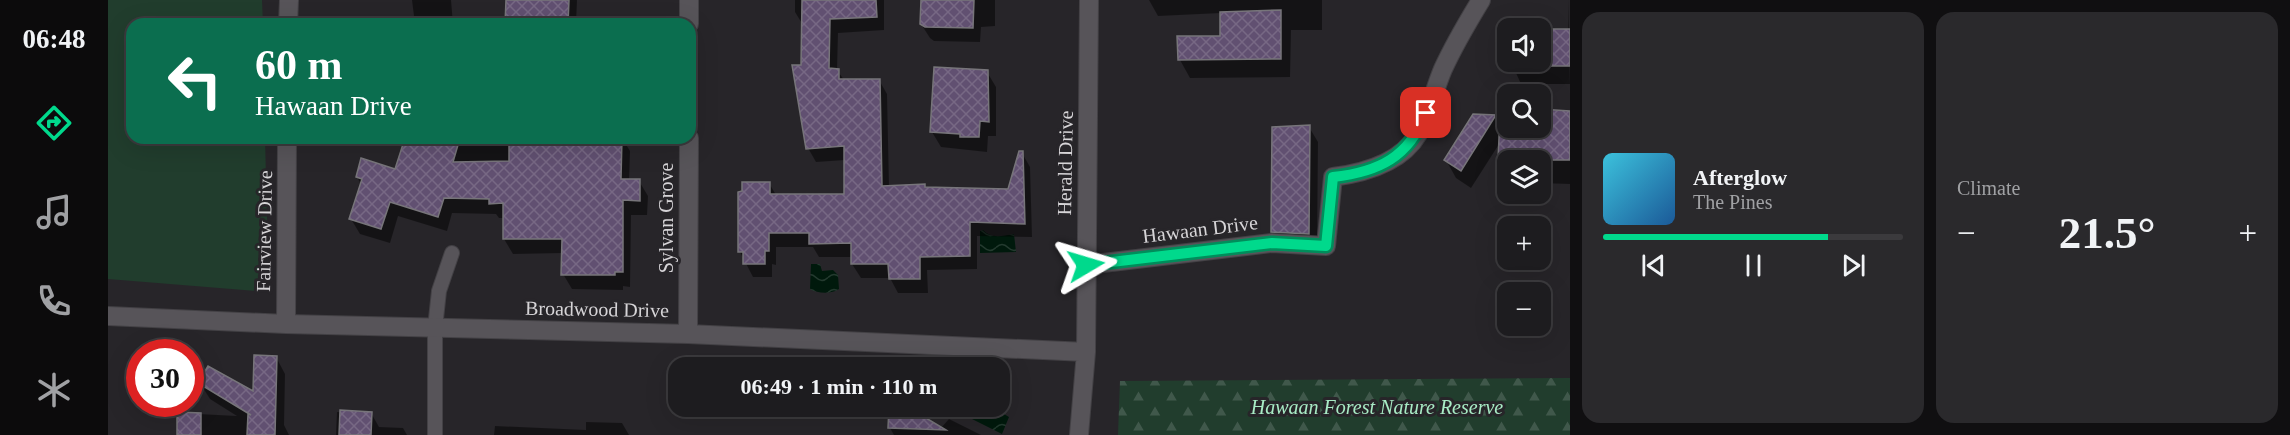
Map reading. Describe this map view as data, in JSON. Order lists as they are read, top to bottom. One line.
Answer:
{"streets":{"street":["Herald Drive","Sylvan Grove","Hawaan Drive","Fairview Drive","Broadwood Drive"]},"crossings":[["Herald Drive","Hawaan Drive"],["Herald Drive","Broadwood Drive"],["Sylvan Grove","Broadwood Drive"],["Fairview Drive","Broadwood Drive"]],"parks":["Hawaan Forest Nature Reserve"],"page":{"tabs":"06:48","tile":"Climate","map_buttons":["+","−"],"turn":["60 m","Hawaan Drive"],"song":["Afterglow","The Pines"],"heat":["−","21.5°","+"],"limit":"30","trip":"06:49 · 1 min · 110 m"}}
